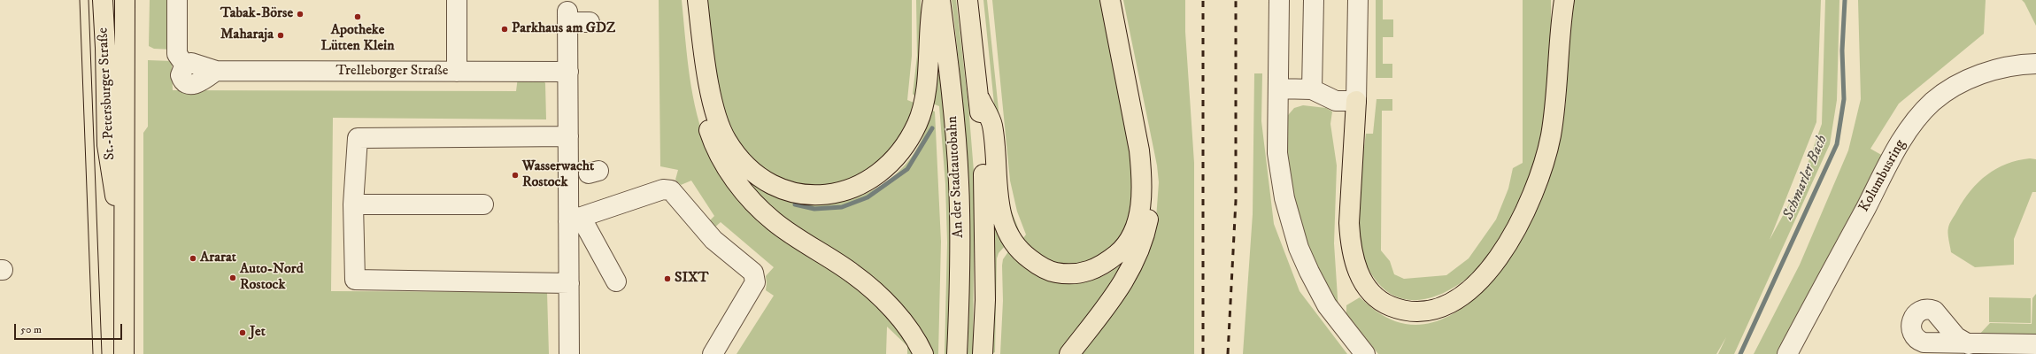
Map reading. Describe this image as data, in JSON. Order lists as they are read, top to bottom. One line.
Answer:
{"streets":{"main road":["St.-Petersburger Straße","An der Stadtautobahn"],"street":["Trelleborger Straße","Kolumbusring"]},"water":["Schmarler Bach"],"places":["Tabak-Börse","Apotheke Lütten Klein","Parkhaus am GDZ","Maharaja","Wasserwacht Rostock","Ararat","Auto-Nord Rostock","SIXT","Jet"],"scale_bar":"50 m"}
